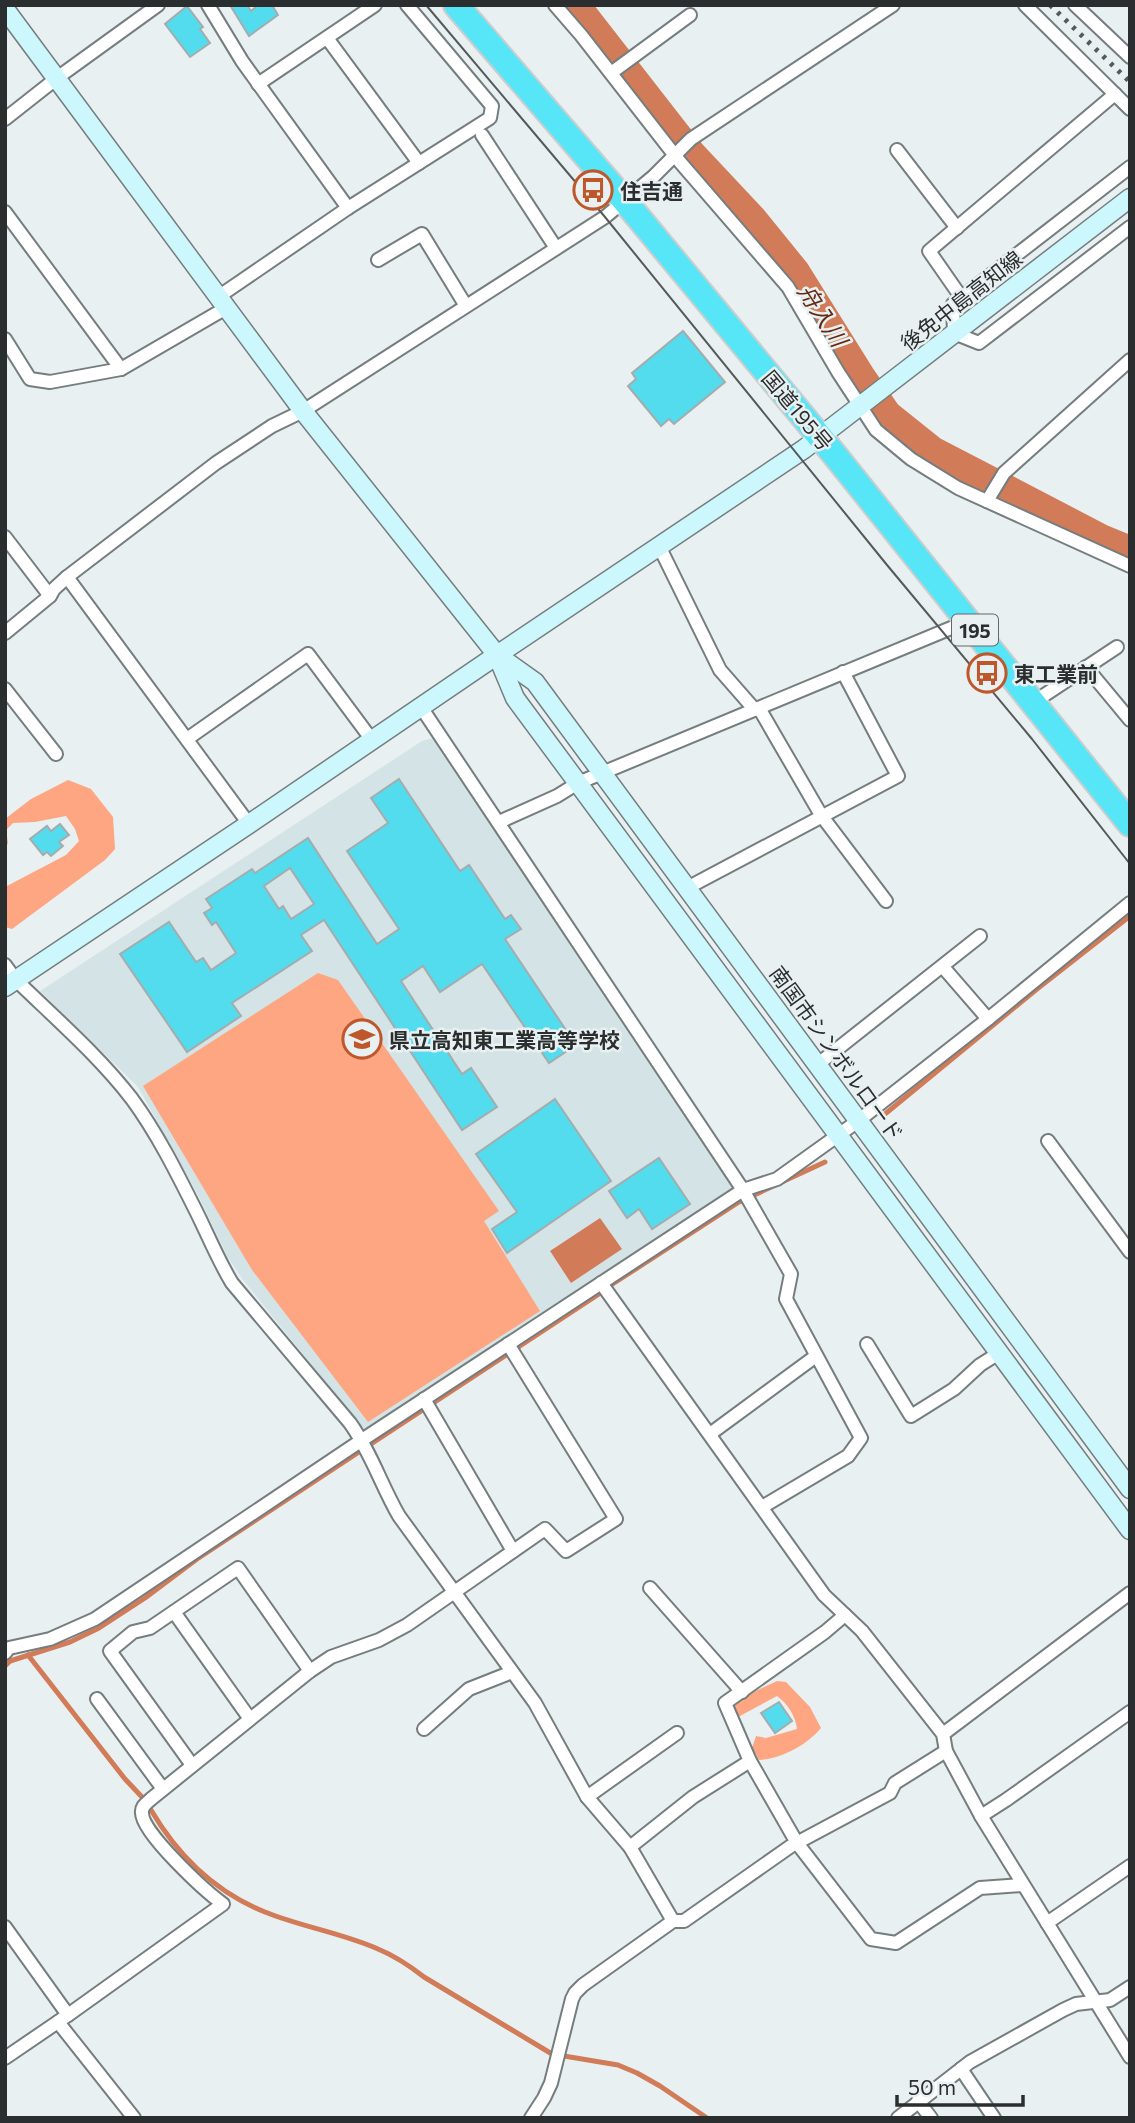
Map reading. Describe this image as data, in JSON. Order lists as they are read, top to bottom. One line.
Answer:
{"streets":{"highway":["国道195号","195"],"street":["後免中島高知線","南国市シンボルロード"]},"crossings":[["後免中島高知線","国道195号"],["後免中島高知線","南国市シンボルロード"]],"water":["舟入川"],"places":{"bus stop":["住吉通","東工業前"],"school or university":["県立高知東工業高等学校"]},"scale_bar":"50 m"}
